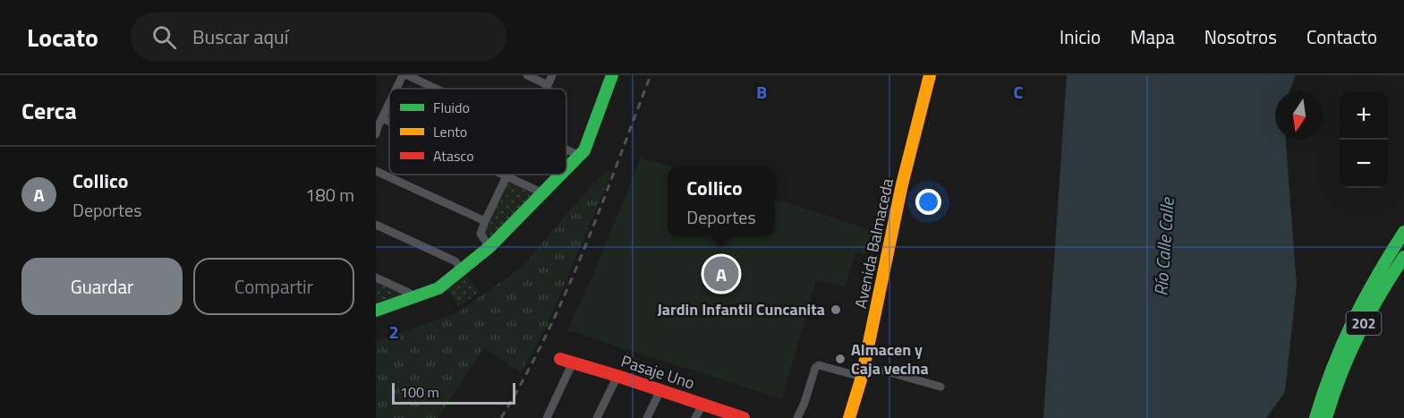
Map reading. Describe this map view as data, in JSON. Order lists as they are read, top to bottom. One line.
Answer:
{"streets":{"main road":["Avenida Balmaceda","202","Pasaje Uno"]},"water":["Río Calle Calle"],"places":["Jardin Infantil Cuncanita","Almacen y Caja vecina"],"legend":["Fluido","Lento","Atasco"],"scale_bar":"100 m","north":"bottom","page":{"header":"Locato","search":"Buscar aquí","nav":["Inicio","Mapa","Nosotros","Contacto"],"heading":"Cerca","map_buttons":["+","−"],"list":[{"mark":"A","name":"Collico","note":"Deportes","value":"180 m"}],"popup":["Collico","Deportes"],"buttons":["Guardar","Compartir"],"pins":"A","scale":"100 m"},"grid":{"columns":["B","C"],"rows":["2"]}}
